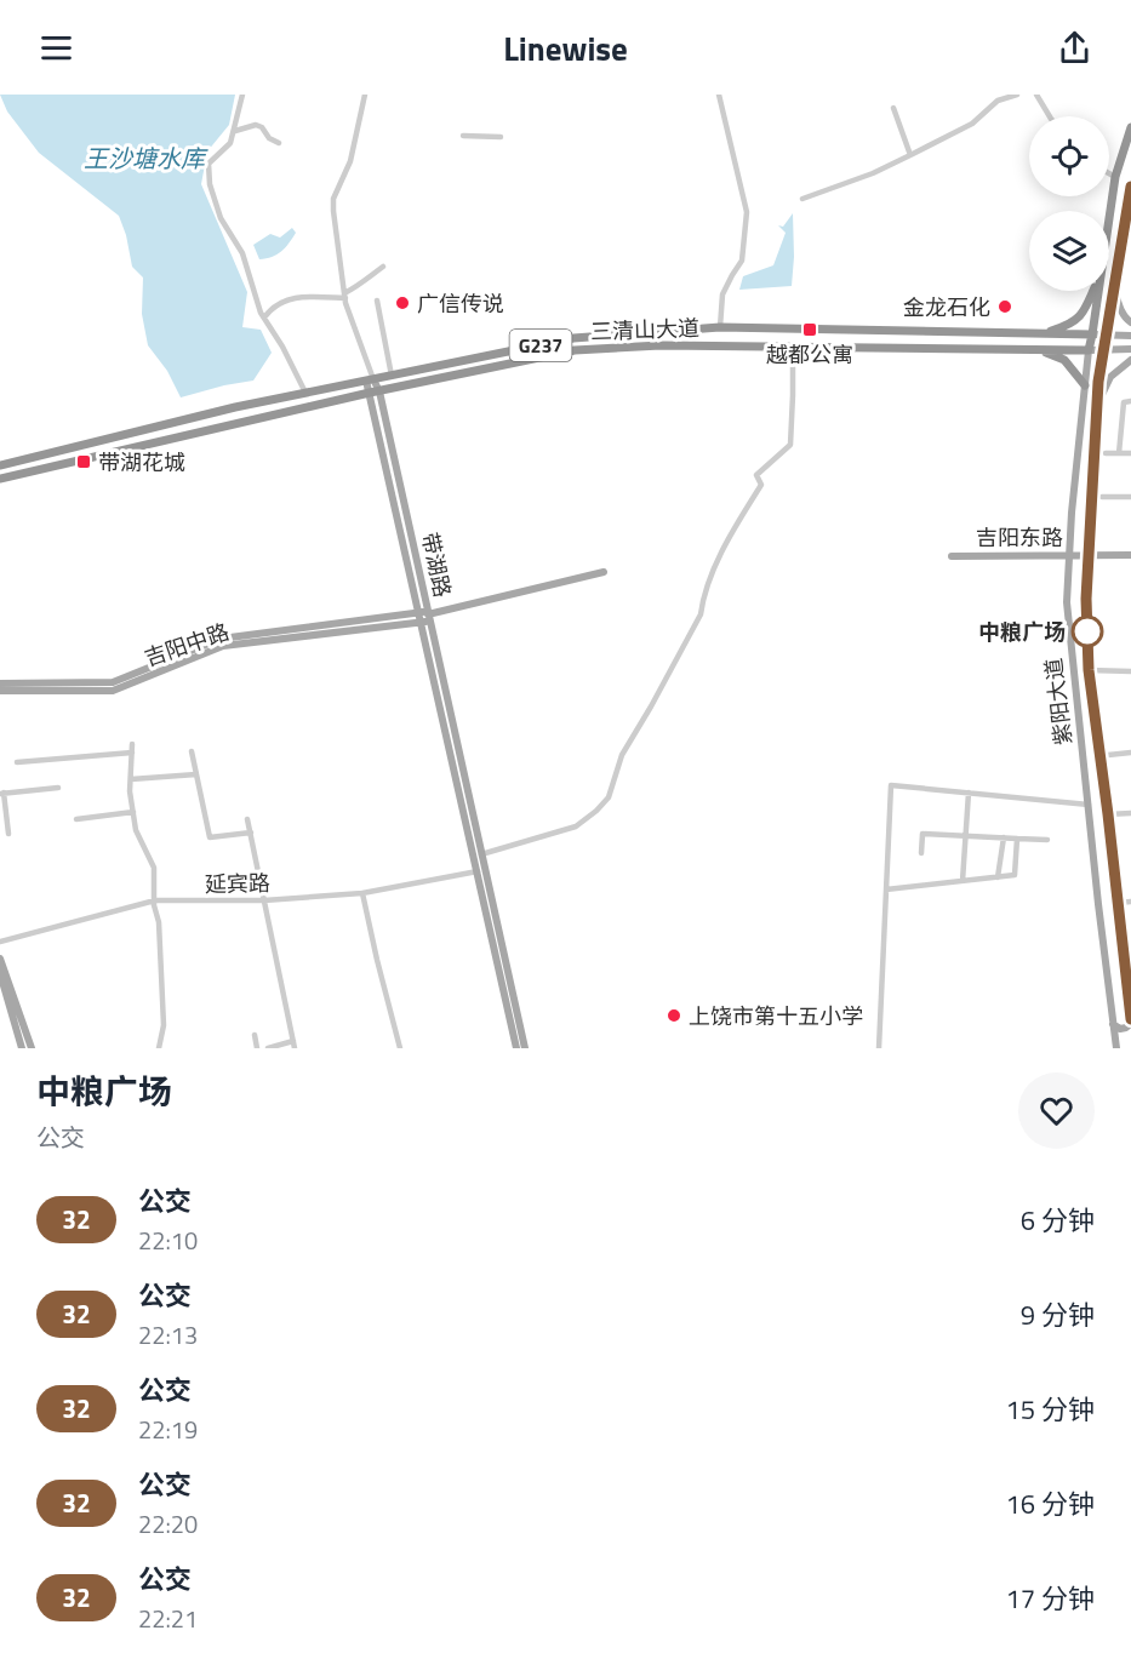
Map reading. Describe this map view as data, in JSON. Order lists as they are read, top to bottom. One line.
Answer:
{"streets":{"highway":["三清山大道","G237"],"main road":["吉阳东路","带湖路","吉阳中路","紫阳大道"],"street":["延宾路"]},"crossings":[["三清山大道","带湖路"],["三清山大道","紫阳大道"],["吉阳东路","紫阳大道"],["带湖路","吉阳中路"],["带湖路","延宾路"]],"water":["王沙塘水库"],"places":{"other":["广信传说","金龙石化","中粮广场","上饶市第十五小学"],"transit":["越都公寓","带湖花城"]},"lines":["bus line 32"],"page":{"header":"Linewise","heading":["中粮广场","公交"],"list":[{"mark":"32","name":"公交","note":"22:10","value":"6 分钟"},{"mark":"32","name":"公交","note":"22:13","value":"9 分钟"},{"mark":"32","name":"公交","note":"22:19","value":"15 分钟"},{"mark":"32","name":"公交","note":"22:20","value":"16 分钟"},{"mark":"32","name":"公交","note":"22:21","value":"17 分钟"}]}}
